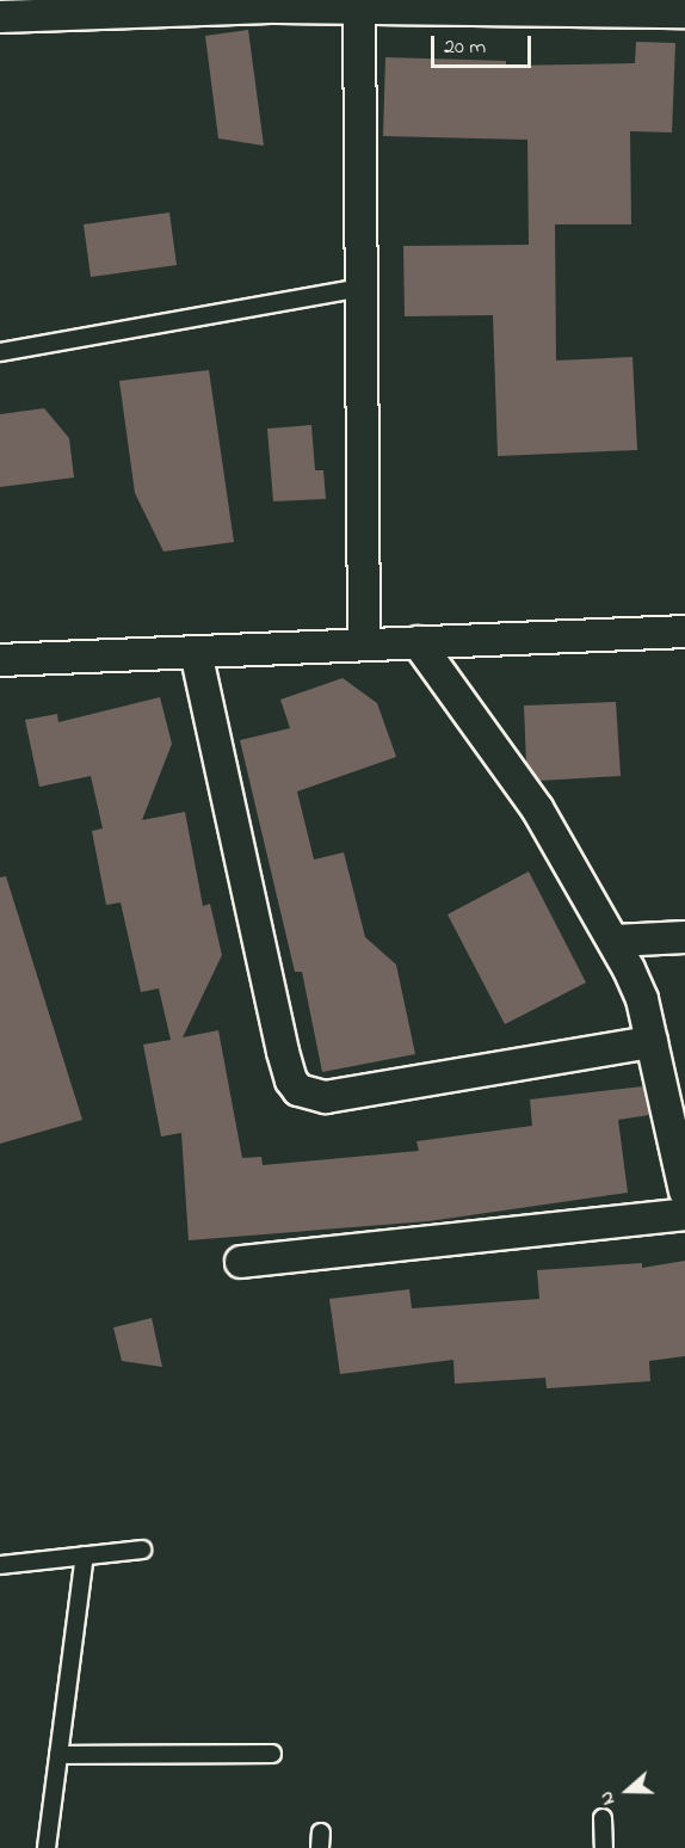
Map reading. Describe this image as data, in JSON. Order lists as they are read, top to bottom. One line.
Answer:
{"scale_bar":"20 m","north":"left"}
